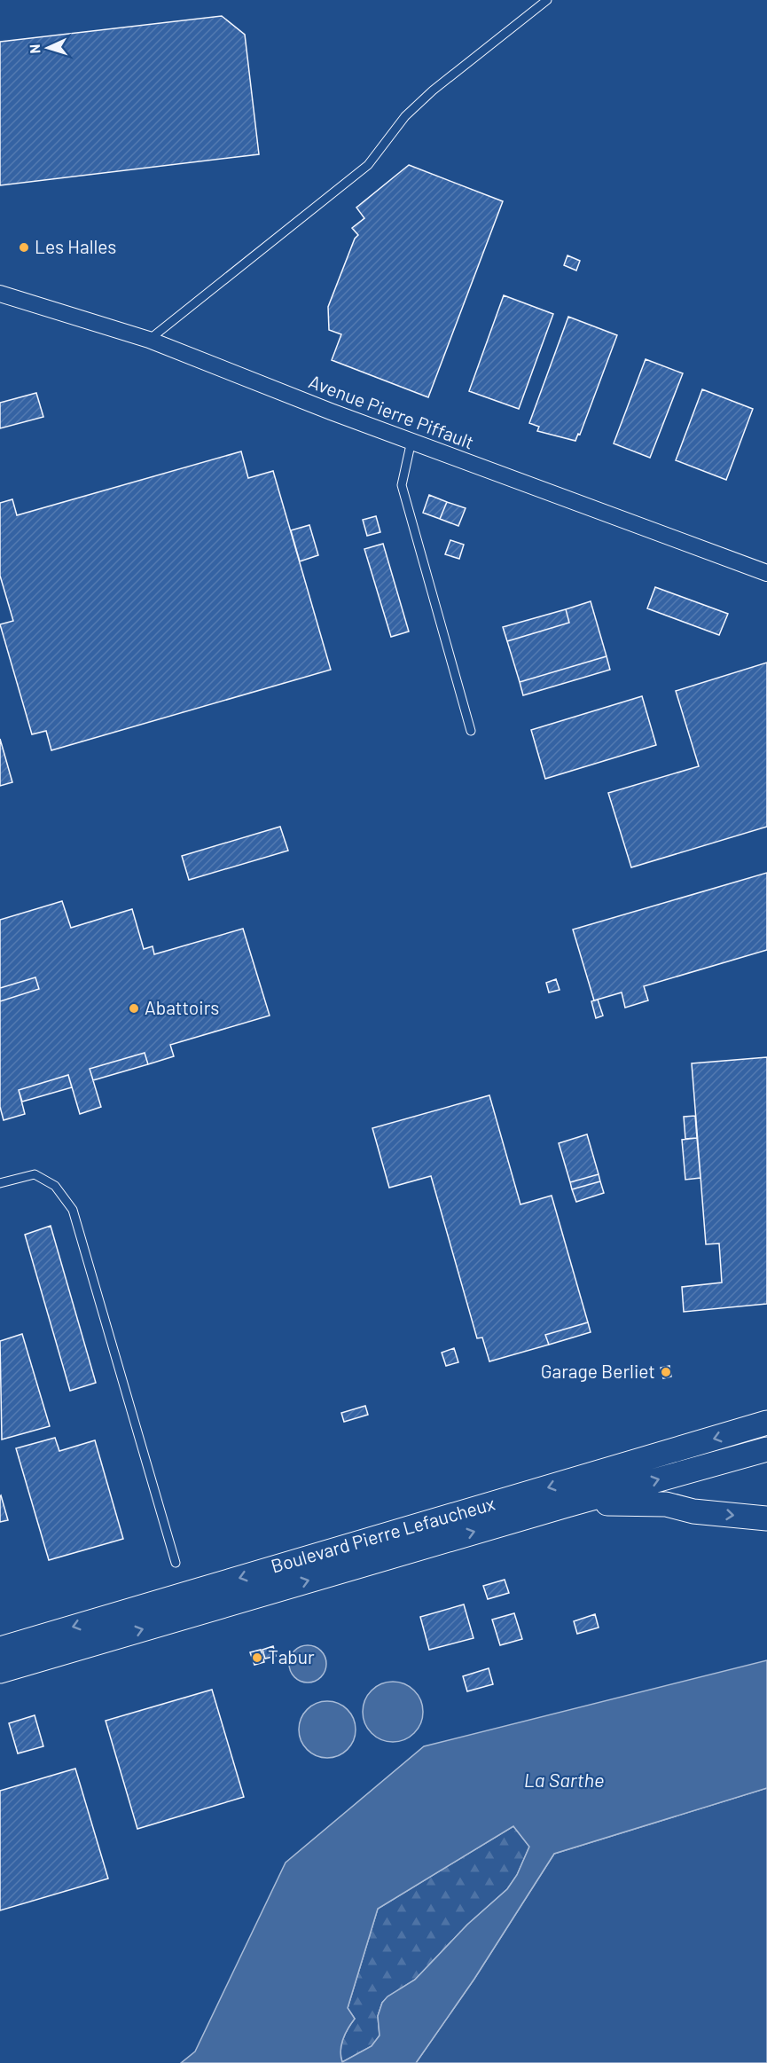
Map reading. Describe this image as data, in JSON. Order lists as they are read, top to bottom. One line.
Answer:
{"streets":{"main road":["Boulevard Pierre Lefaucheux"],"street":["Avenue Pierre Piffault"]},"water":["La Sarthe"],"places":["Les Halles","Abattoirs","Garage Berliet","Tabur"],"north":"left"}
